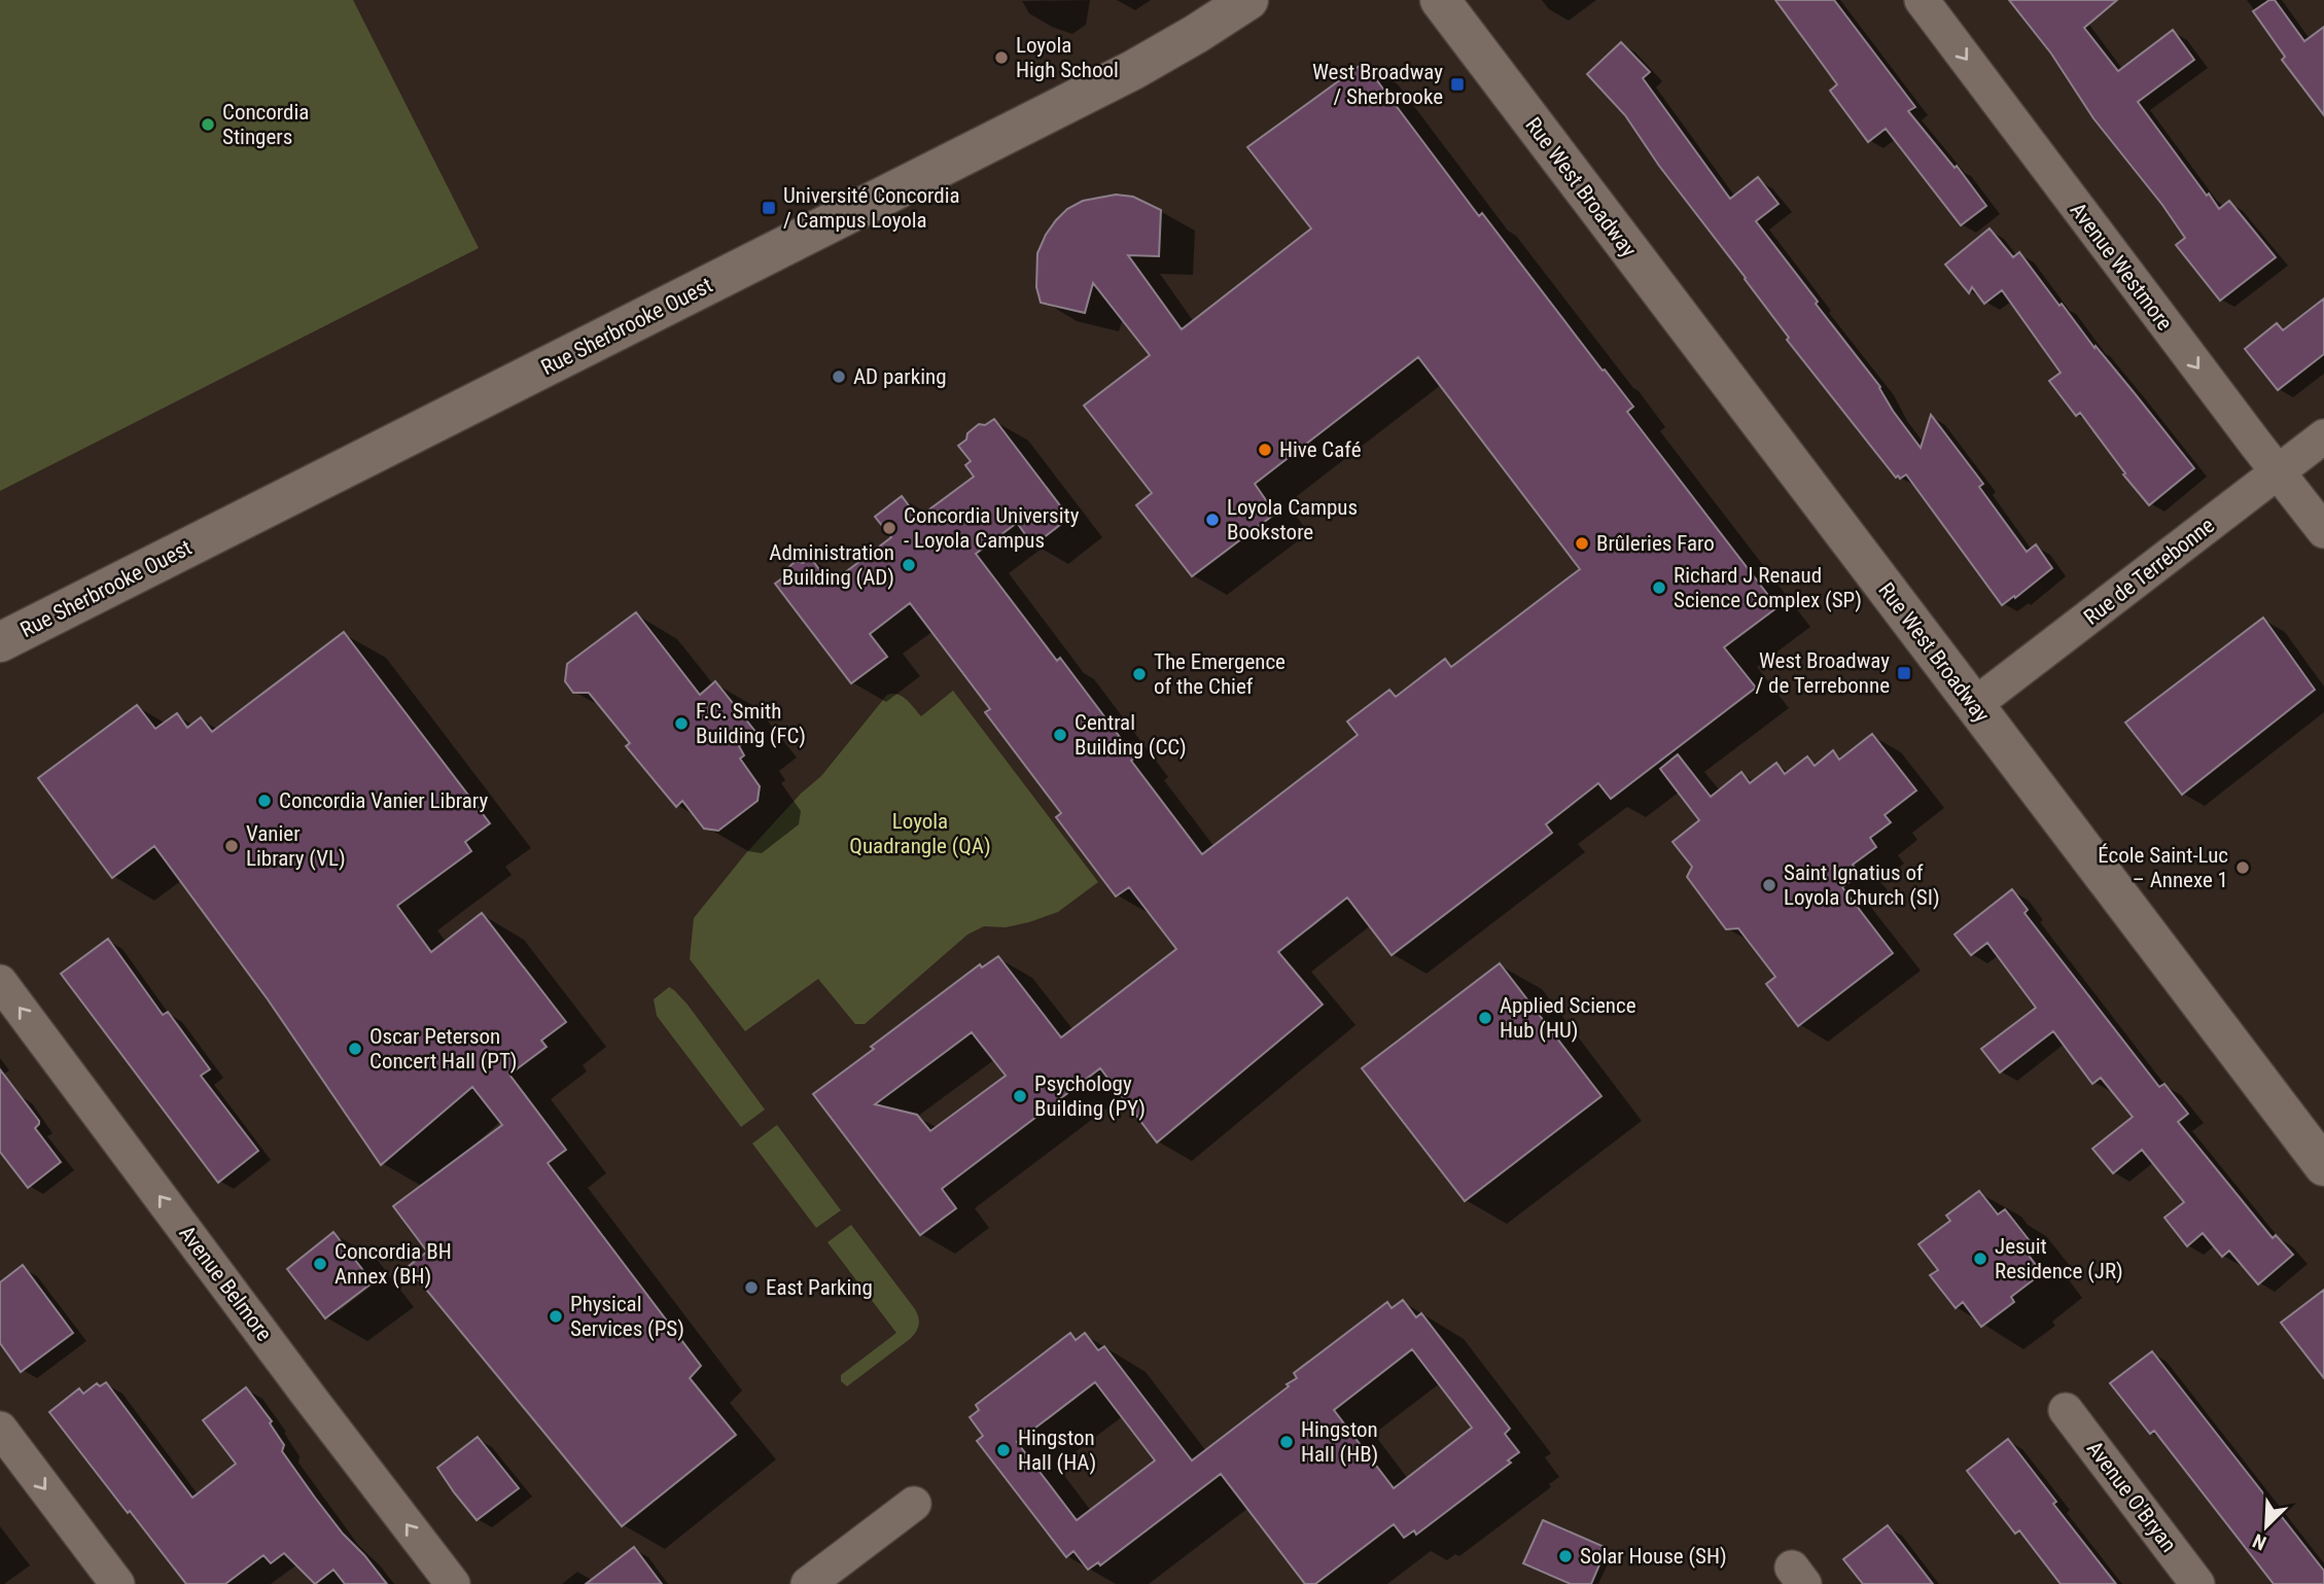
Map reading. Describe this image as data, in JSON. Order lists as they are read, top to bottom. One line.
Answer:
{"streets":{"street":["Rue West Broadway","Avenue Westmore","Rue Sherbrooke Ouest","Rue de Terrebonne","Avenue Belmore","Avenue O'Bryan"]},"crossings":[["Rue West Broadway","Rue de Terrebonne"],["Avenue Westmore","Rue de Terrebonne"]],"one_way":["Avenue Westmore","Avenue Belmore"],"parks":["Loyola Quadrangle (QA)"],"places":{"other":["Loyola High School","Concordia Stingers","AD parking","Hive Café","Loyola Campus Bookstore","Concordia University - Loyola Campus","Brûleries Faro","Administration Building (AD)","Richard J Renaud Science Complex (SP)","The Emergence of the Chief","F.C. Smith Building (FC)","Central Building (CC)","Concordia Vanier Library","Vanier Library (VL)","École Saint-Luc – Annexe 1","Saint Ignatius of Loyola Church (SI)","Applied Science Hub (HU)","Oscar Peterson Concert Hall (PT)","Psychology Building (PY)","Jesuit Residence (JR)","Concordia BH Annex (BH)","East Parking","Physical Services (PS)","Hingston Hall (HB)","Hingston Hall (HA)","Solar House (SH)"],"transit":["West Broadway / Sherbrooke","Université Concordia / Campus Loyola","West Broadway / de Terrebonne"]},"north":"bottom left"}
